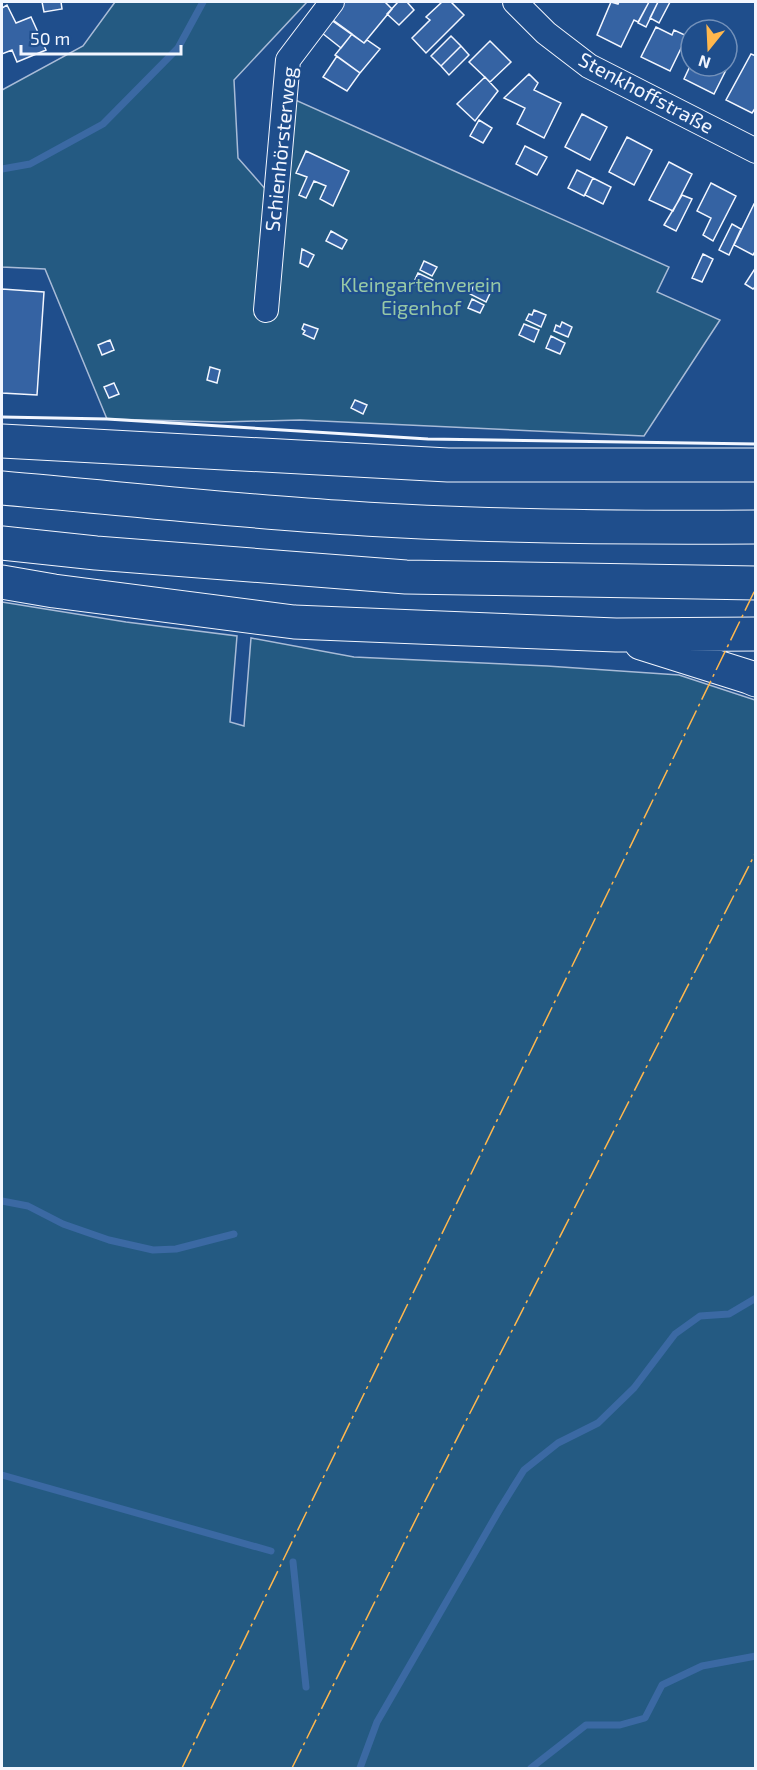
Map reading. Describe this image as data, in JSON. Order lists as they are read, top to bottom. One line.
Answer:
{"streets":{"street":["Stenkhoffstraße","Schienhörsterweg"]},"parks":["Kleingartenverein Eigenhof"],"scale_bar":"50 m","north":"bottom"}
